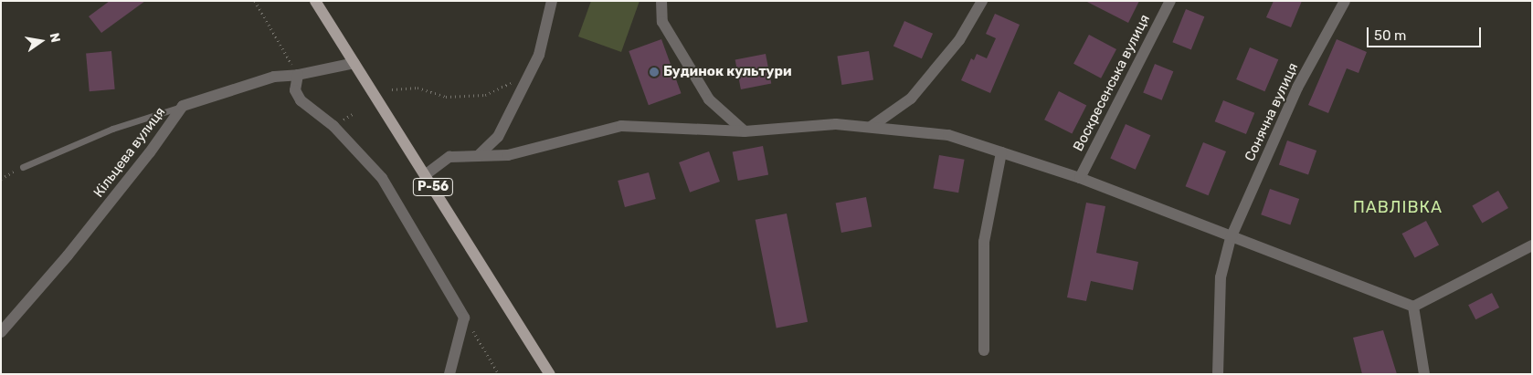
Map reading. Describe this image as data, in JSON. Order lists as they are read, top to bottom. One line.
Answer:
{"streets":{"main road":["Р-56"],"street":["Воскресенська вулиця","Сонячна вулиця","Кільцева вулиця"]},"crossings":[["Кільцева вулиця","Р-56"]],"districts":["ПАВЛІВКА"],"places":["Будинок культури"],"scale_bar":"50 m","north":"right"}
